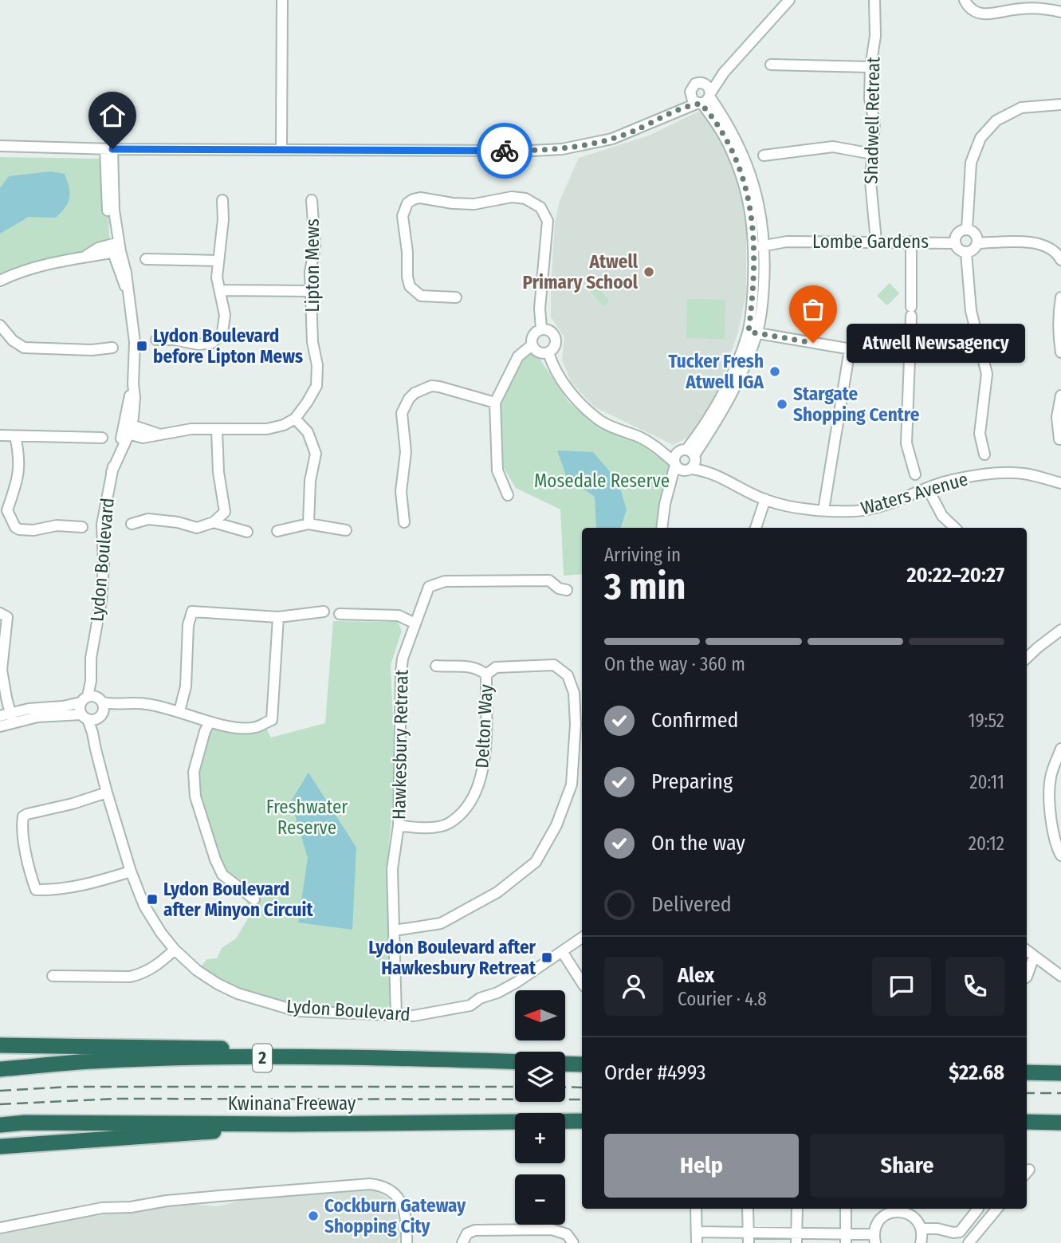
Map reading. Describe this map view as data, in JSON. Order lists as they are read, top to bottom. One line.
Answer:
{"streets":{"highway":["2","Kwinana Freeway"],"street":["Shadwell Retreat","Lombe Gardens","Lipton Mews","Waters Avenue","Lydon Boulevard","Delton Way","Hawkesbury Retreat"]},"crossings":[["Shadwell Retreat","Lombe Gardens"],["Lydon Boulevard","Hawkesbury Retreat"],["Delton Way","Hawkesbury Retreat"]],"parks":["Mosedale Reserve","Freshwater Reserve"],"places":{"other":["Atwell Primary School","Atwell Newsagency","Tucker Fresh Atwell IGA","Stargate Shopping Centre","Cockburn Gateway Shopping City"],"transit":["Lydon Boulevard before Lipton Mews","Lydon Boulevard after Minyon Circuit","Lydon Boulevard after Hawkesbury Retreat"]},"north":"left","page":{"bubble":"Atwell Newsagency","heading":["3 min","Arriving in","20:22–20:27"],"panel":["Alex","Courier · 4.8","Order #4993","$22.68"],"bar":"On the way · 360 m","list":[["Confirmed","19:52"],["Preparing","20:11"],["On the way","20:12"],"Delivered"],"map_buttons":["+","−"],"buttons":["Help","Share"]}}
